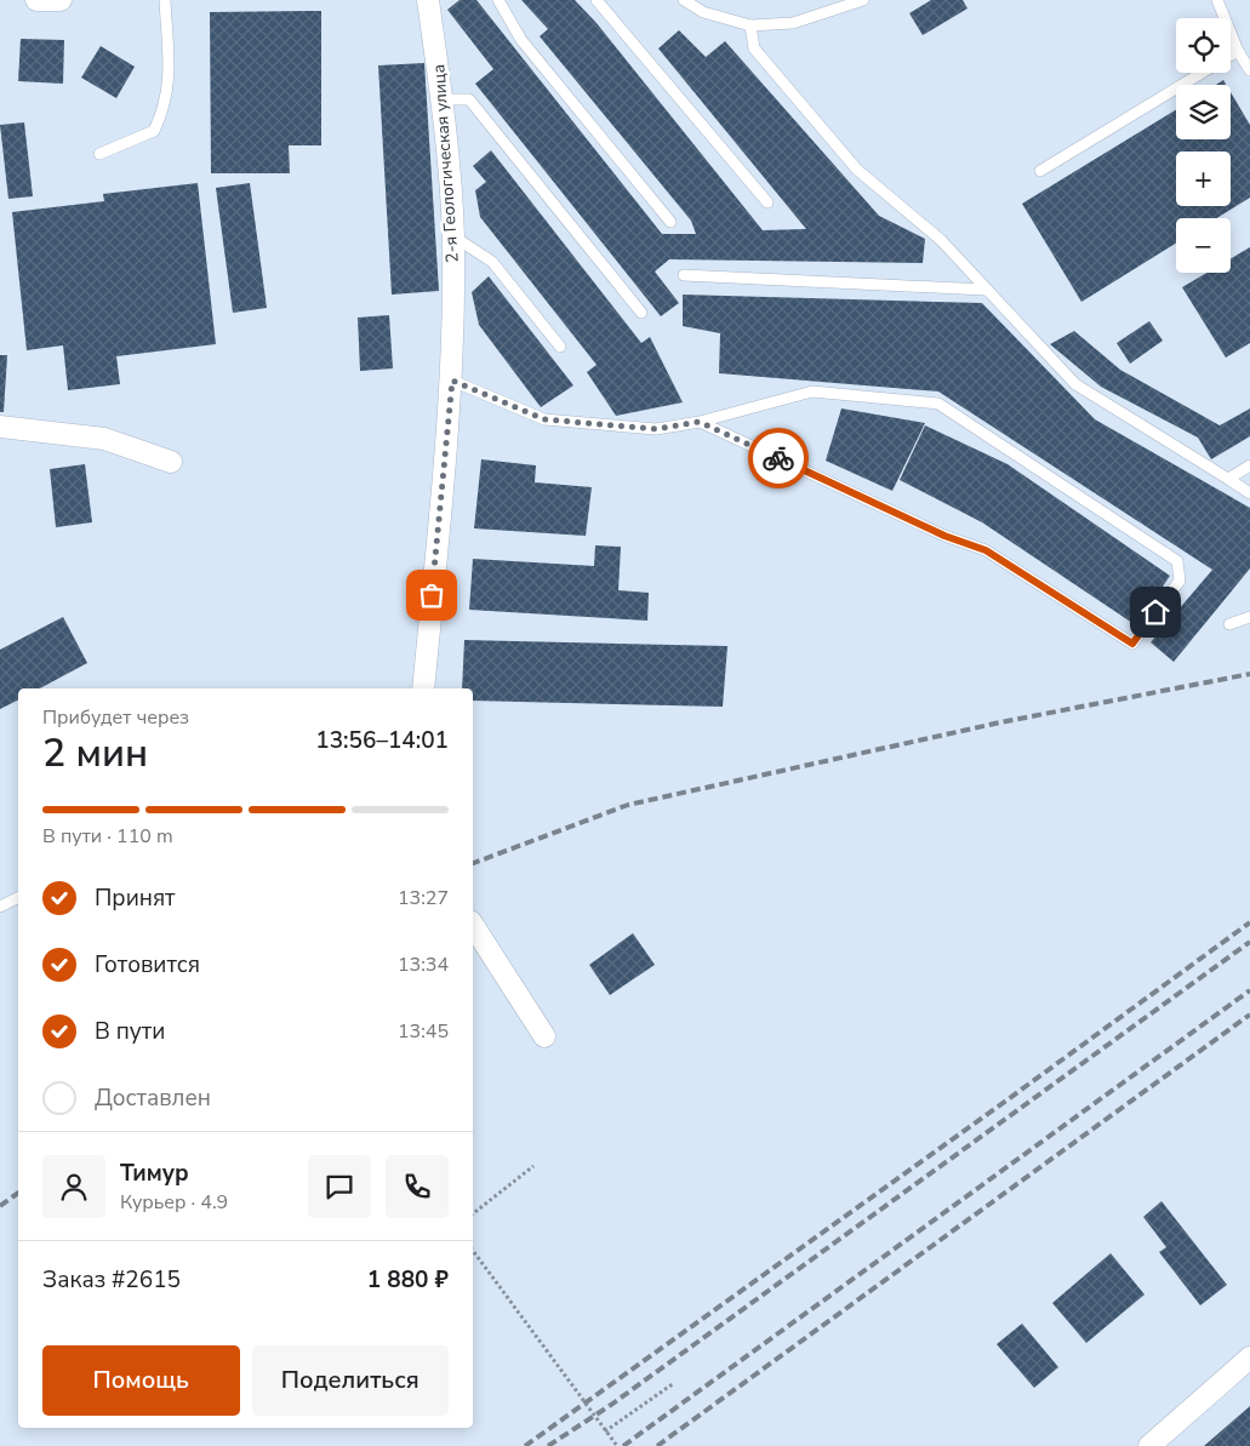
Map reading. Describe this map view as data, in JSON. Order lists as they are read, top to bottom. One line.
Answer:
{"streets":{"street":["2-я Геологическая улица"]},"page":{"map_buttons":["+","−"],"heading":["2 мин","Прибудет через","13:56–14:01"],"panel":["Тимур","Курьер · 4.9","Заказ #2615","1 880 ₽"],"bar":"В пути · 110 m","list":[["Принят","13:27"],["Готовится","13:34"],["В пути","13:45"],"Доставлен"],"buttons":["Помощь","Поделиться"]}}
